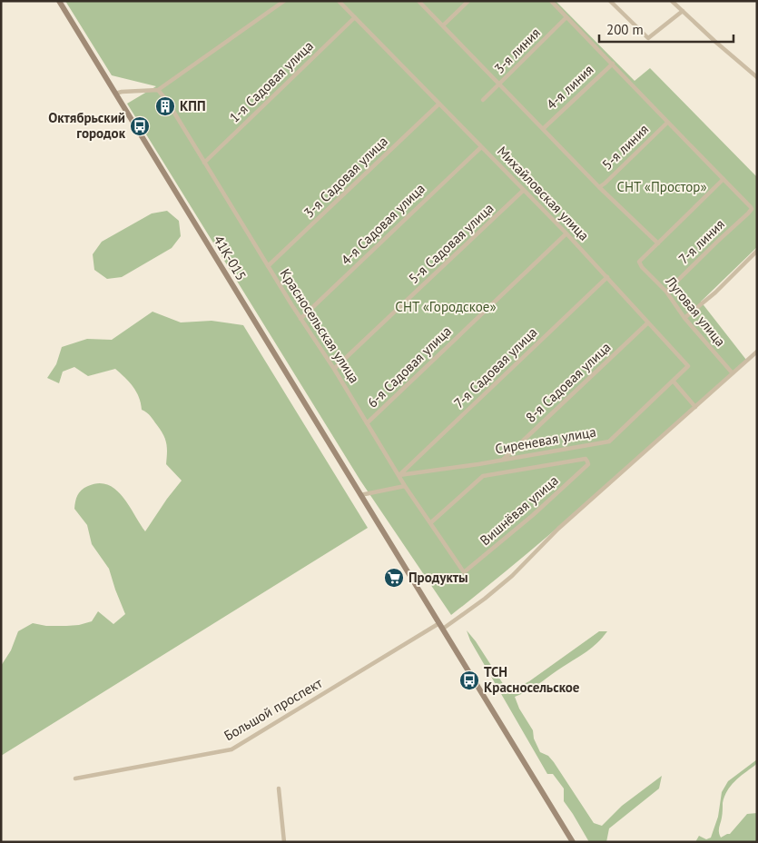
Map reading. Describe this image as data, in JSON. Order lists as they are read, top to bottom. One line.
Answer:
{"streets":{"main road":["41К-015"],"street":["3-я линия","1-я Садовая улица","4-я линия","5-я линия","3-я Садовая улица","Михайловская улица","4-я Садовая улица","7-я линия","5-я Садовая улица","Луговая улица","Красносельская улица","6-я Садовая улица","7-я Садовая улица","8-я Садовая улица","Сиреневая улица","Вишнёвая улица","Большой проспект"]},"crossings":[["1-я Садовая улица","Михайловская улица"],["1-я Садовая улица","Красносельская улица"],["3-я Садовая улица","Михайловская улица"],["3-я Садовая улица","Красносельская улица"],["Михайловская улица","4-я Садовая улица"],["Михайловская улица","5-я Садовая улица"],["Михайловская улица","6-я Садовая улица"],["Михайловская улица","7-я Садовая улица"],["Михайловская улица","8-я Садовая улица"],["Михайловская улица","Сиреневая улица"],["4-я Садовая улица","Красносельская улица"],["7-я линия","Луговая улица"],["5-я Садовая улица","Красносельская улица"],["41К-015","Большой проспект"],["Луговая улица","Большой проспект"],["Красносельская улица","6-я Садовая улица"],["Красносельская улица","7-я Садовая улица"],["Красносельская улица","Сиреневая улица"],["Красносельская улица","Вишнёвая улица"],["7-я Садовая улица","Сиреневая улица"],["8-я Садовая улица","Сиреневая улица"]],"parks":["СНТ «Простор»","СНТ «Городское»"],"places":{"building":["КПП"],"bus stop":["Октябрьский городок","ТСН Красносельское"],"supermarket":["Продукты"]},"scale_bar":"200 m"}
